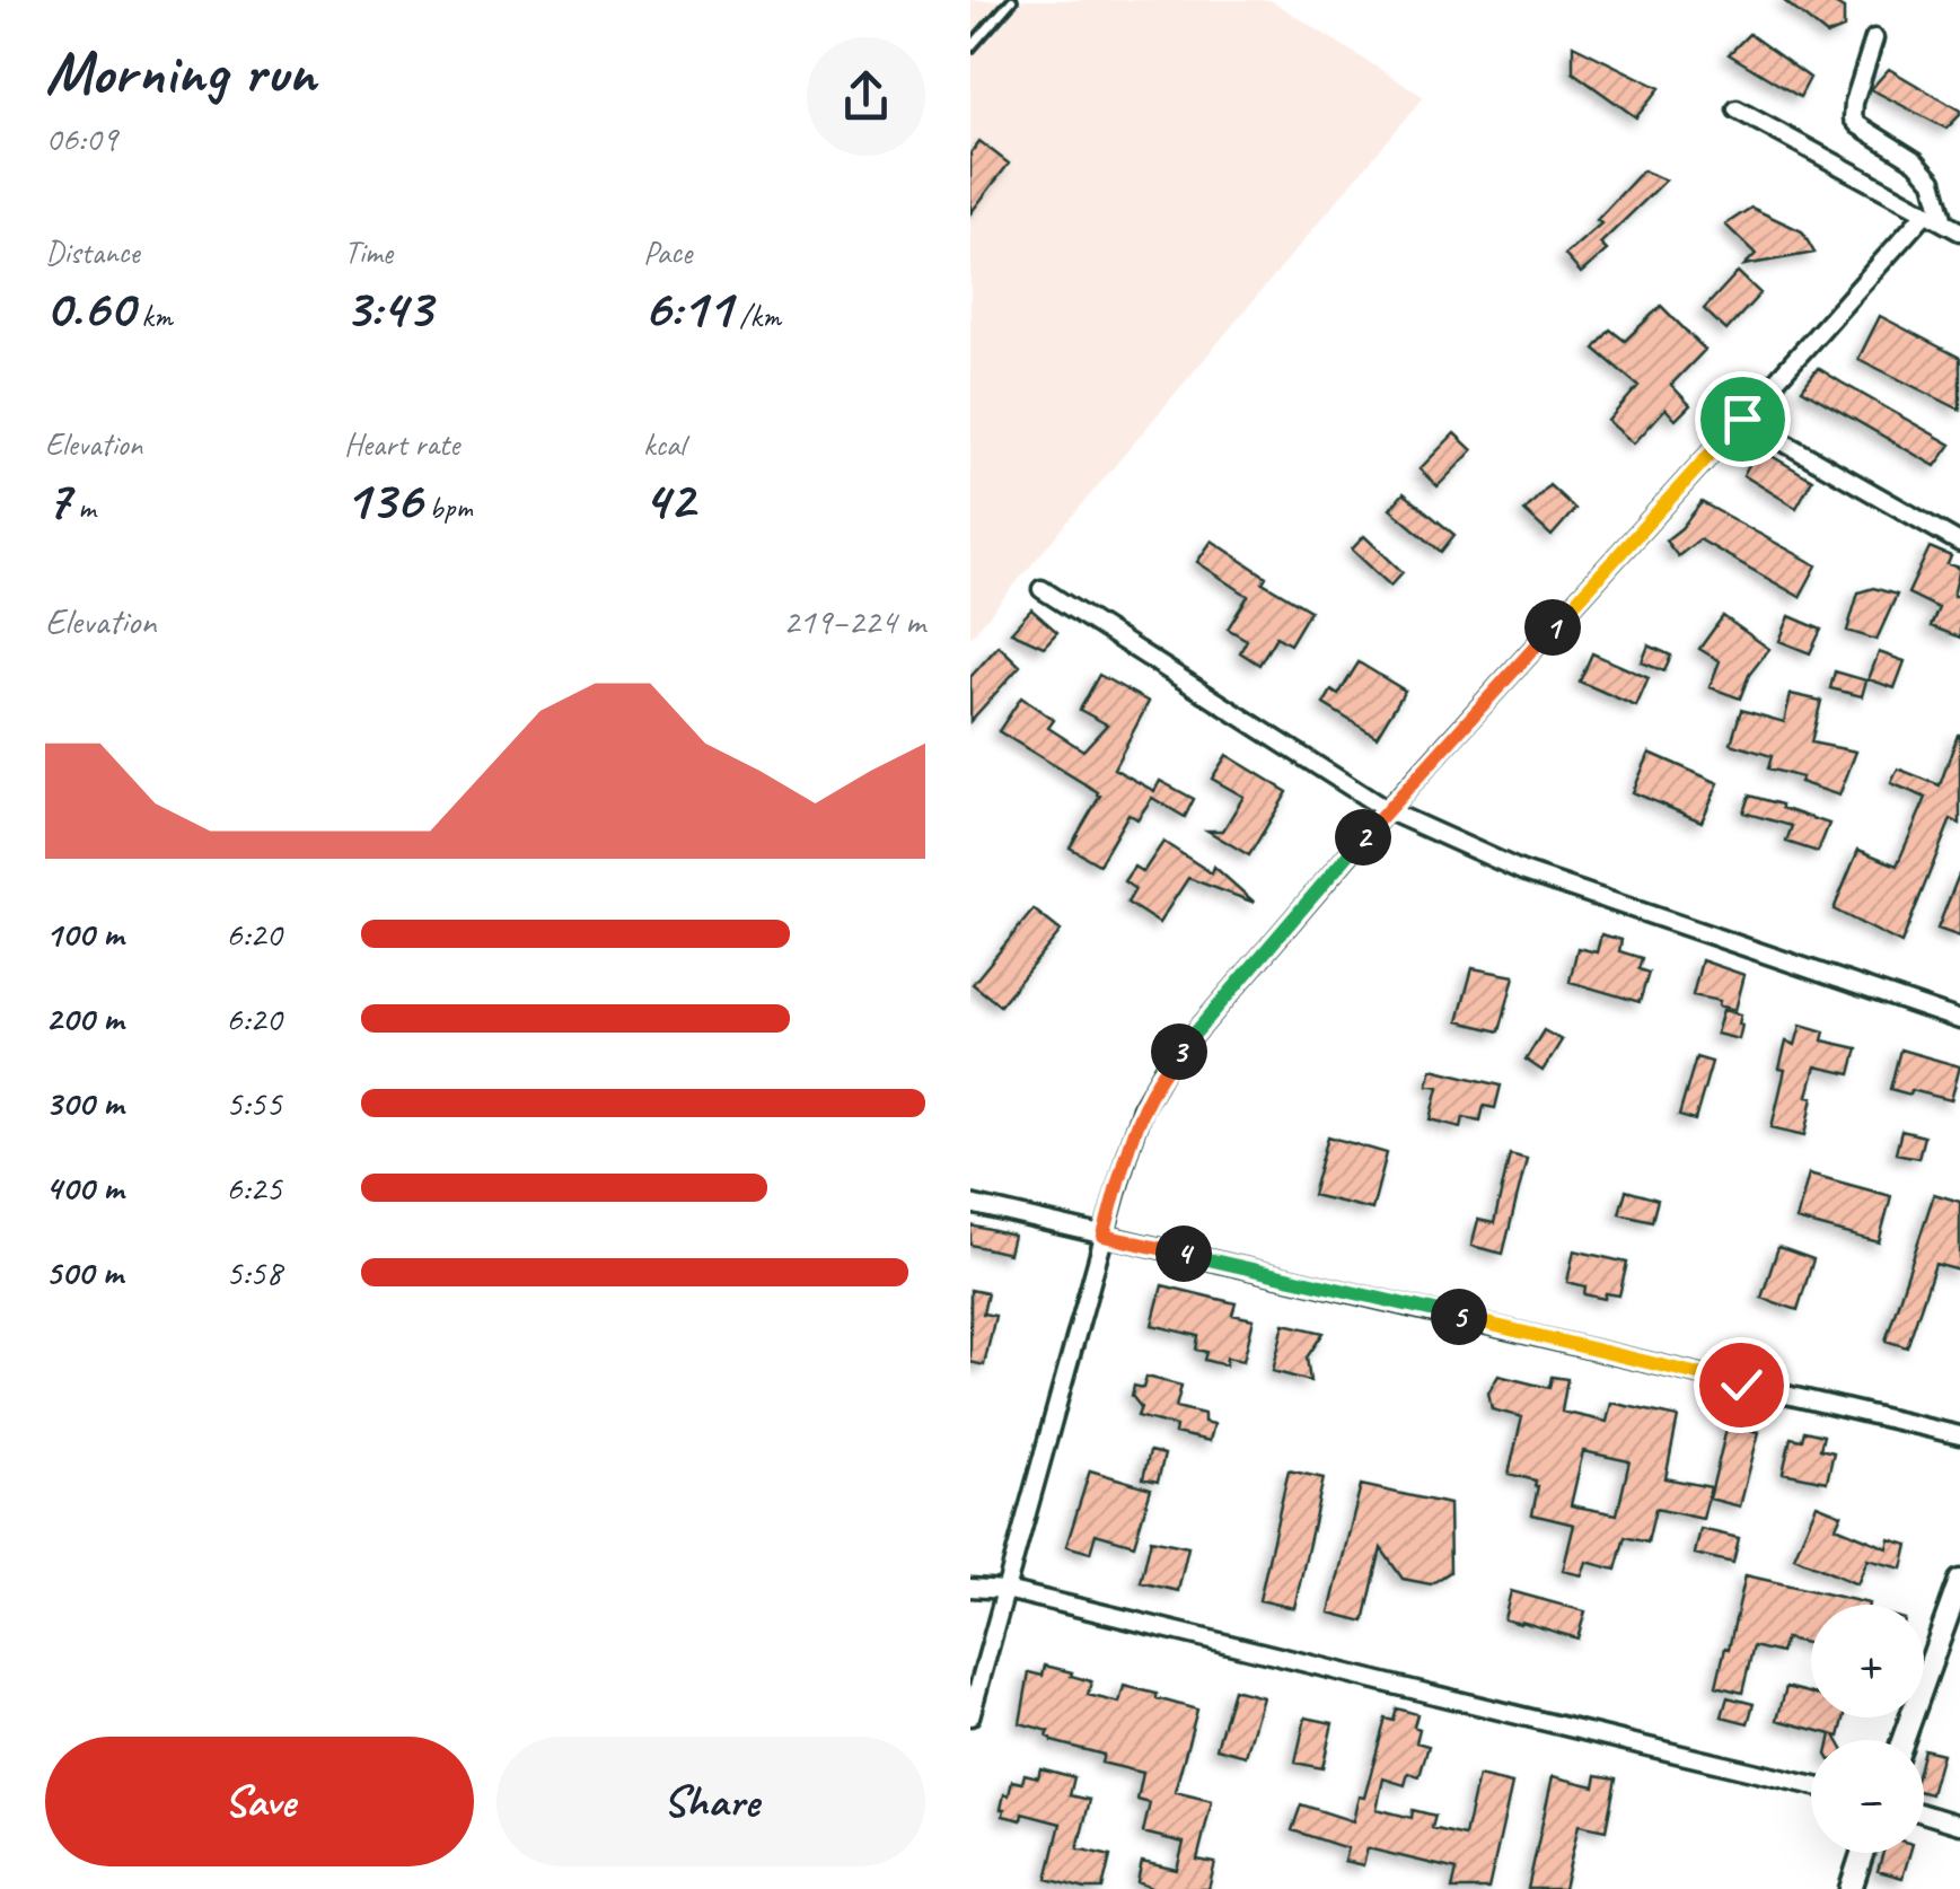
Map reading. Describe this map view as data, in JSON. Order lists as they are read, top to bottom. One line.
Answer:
{"page":{"heading":["Morning run","06:09"],"stats":[["Distance","0.60 km"],["Time","3:43"],["Pace","6:11 /km"],["Elevation","7 m"],["Heart rate","136 bpm"],["kcal","42"]],"chart":["Elevation","219–224 m"],"pins":["1","2","3","4","5"],"list":[{"name":"100 m","note":"6:20"},{"name":"200 m","note":"6:20"},{"name":"300 m","note":"5:55"},{"name":"400 m","note":"6:25"},{"name":"500 m","note":"5:58"}],"map_buttons":["+","−"],"buttons":["Save","Share"]}}
